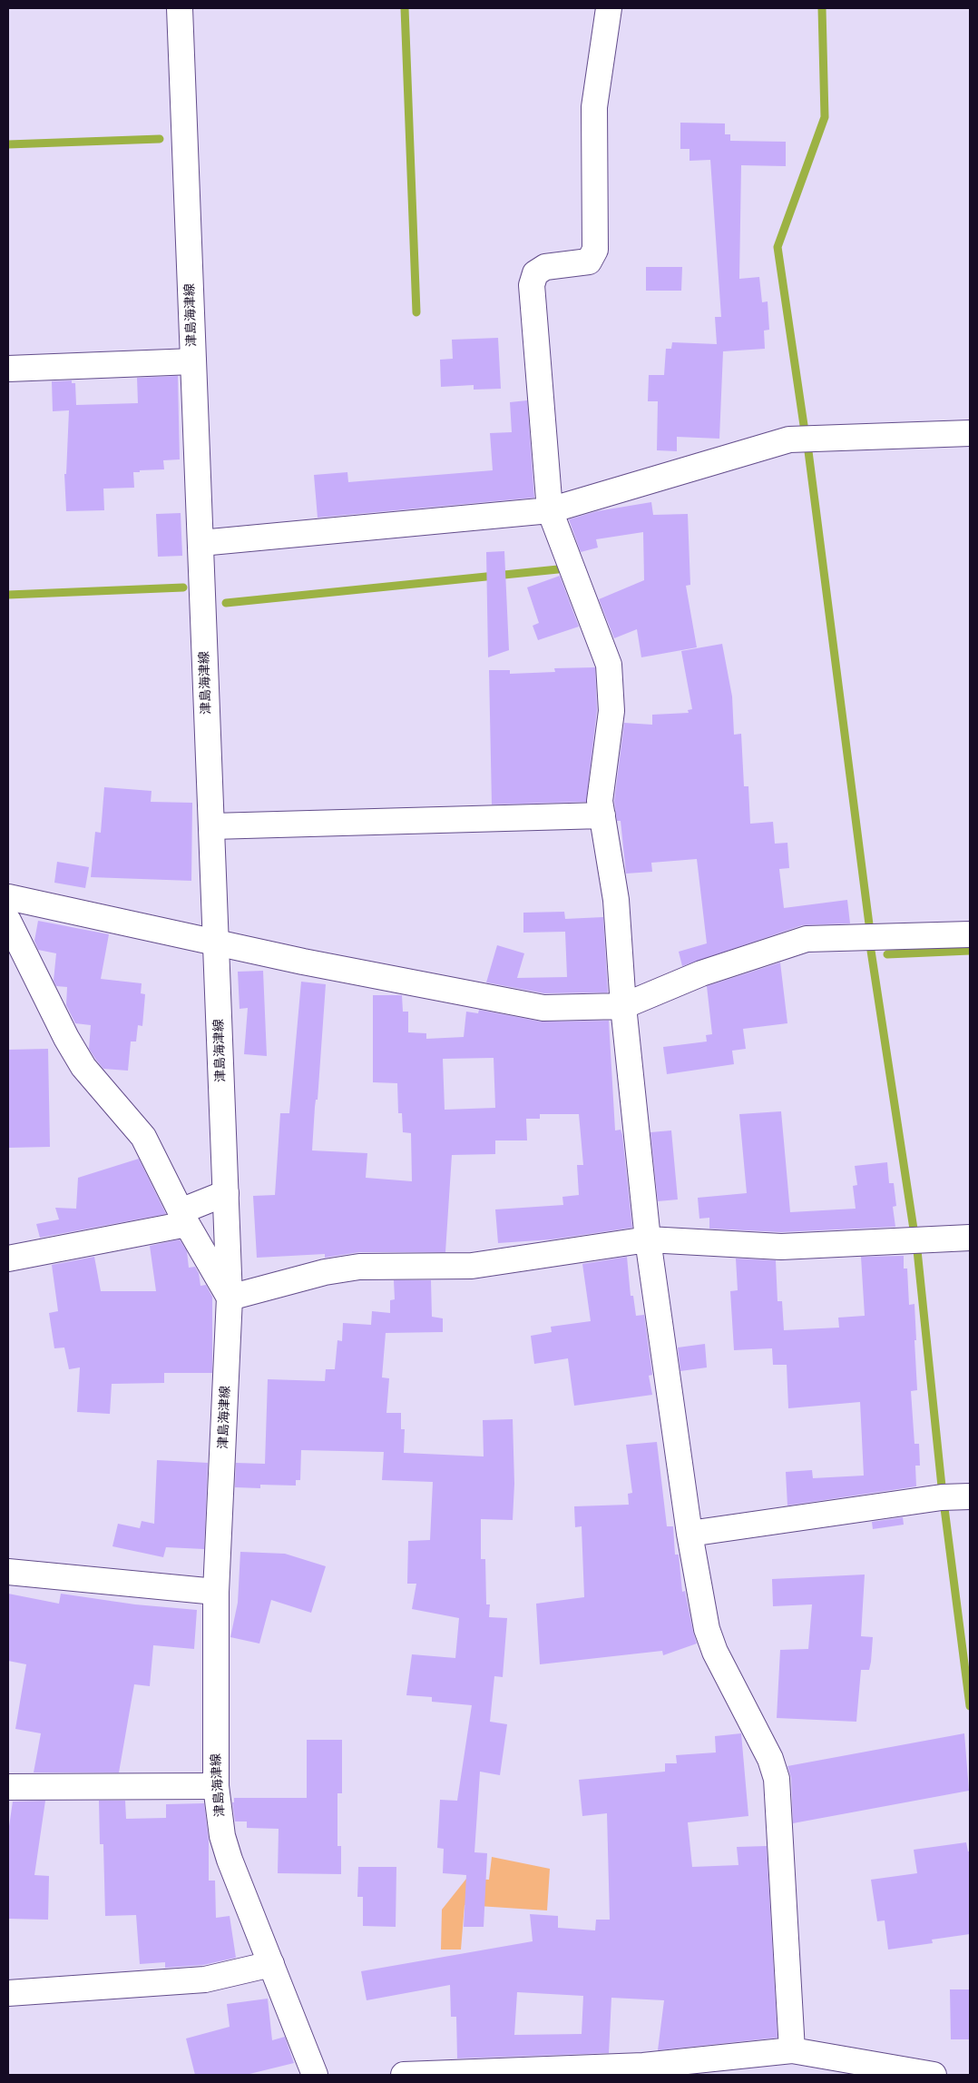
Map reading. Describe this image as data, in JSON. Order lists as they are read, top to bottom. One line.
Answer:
{"streets":{"street":["津島海津線"]}}
